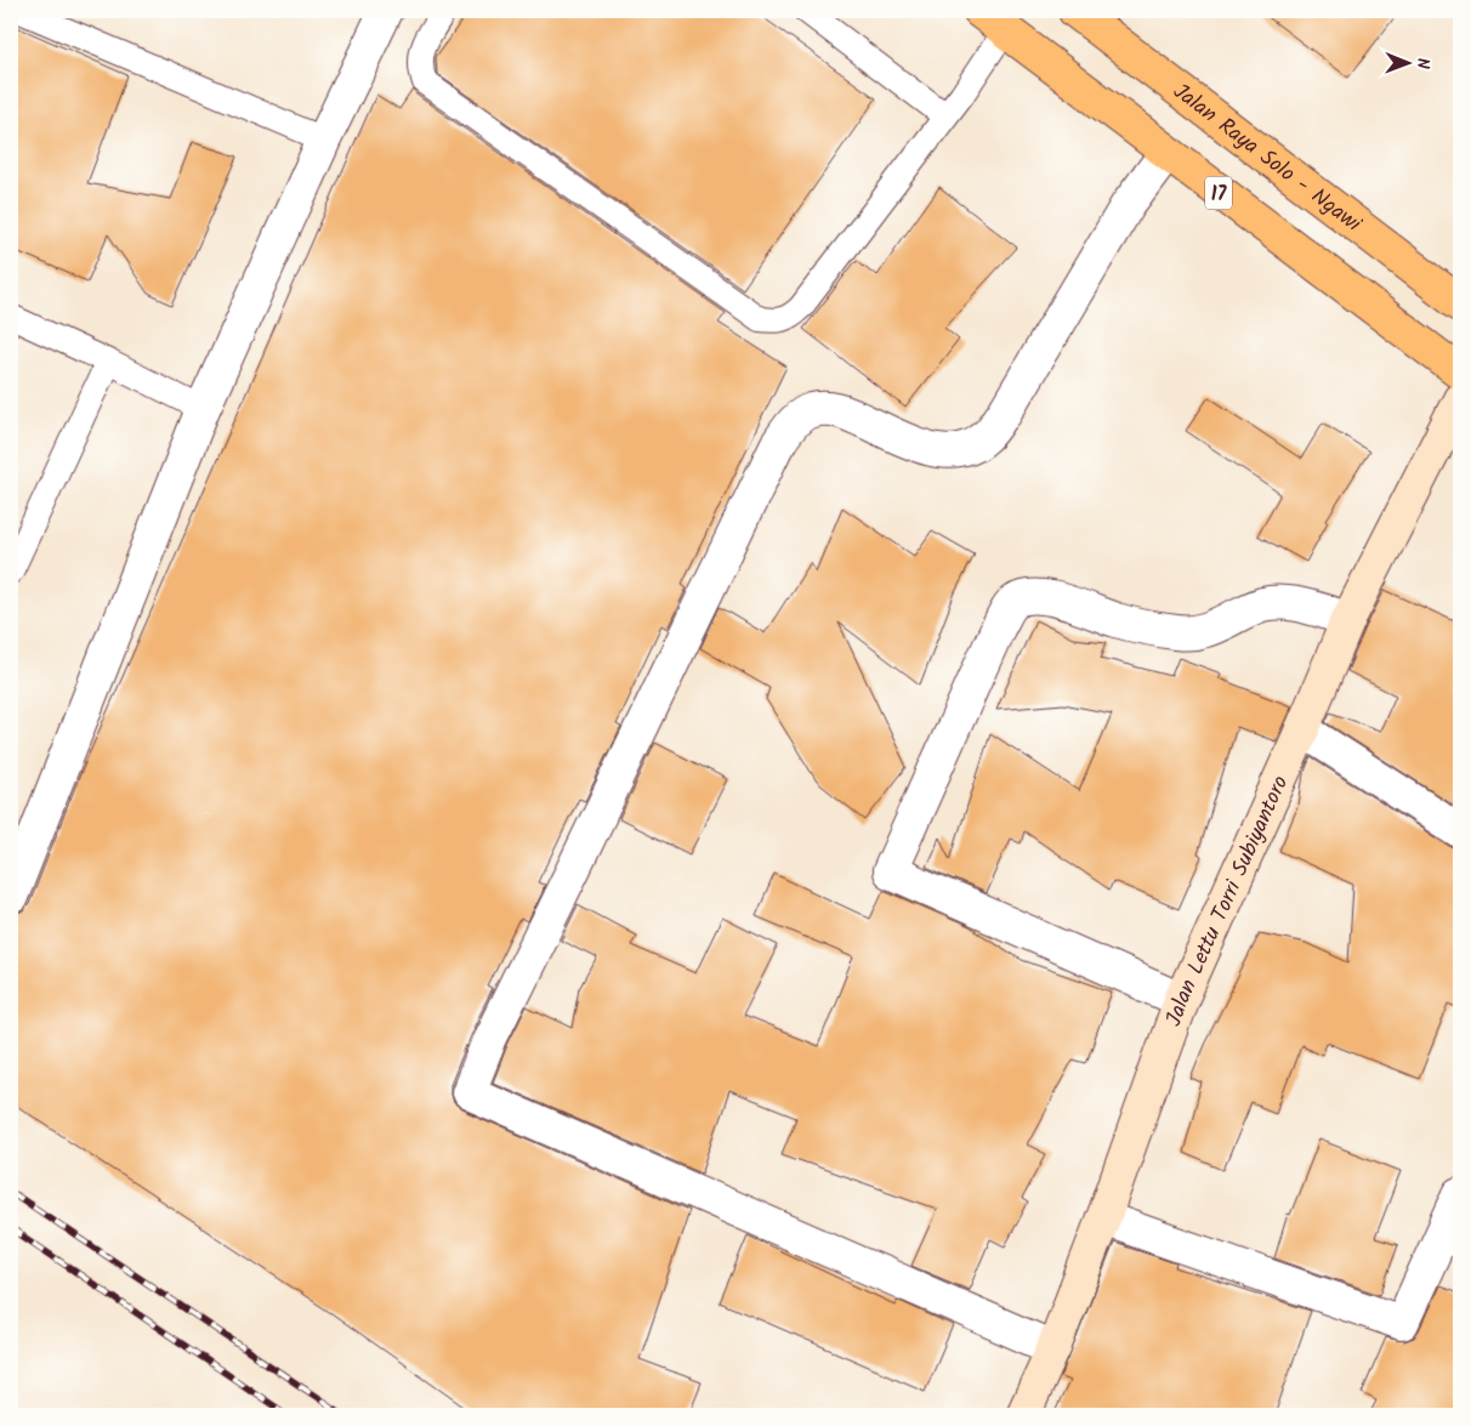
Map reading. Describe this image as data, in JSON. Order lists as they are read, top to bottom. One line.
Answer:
{"streets":{"highway":["Jalan Raya Solo - Ngawi","17"],"main road":["Jalan Lettu Torri Subiyantoro"]},"north":"right"}
